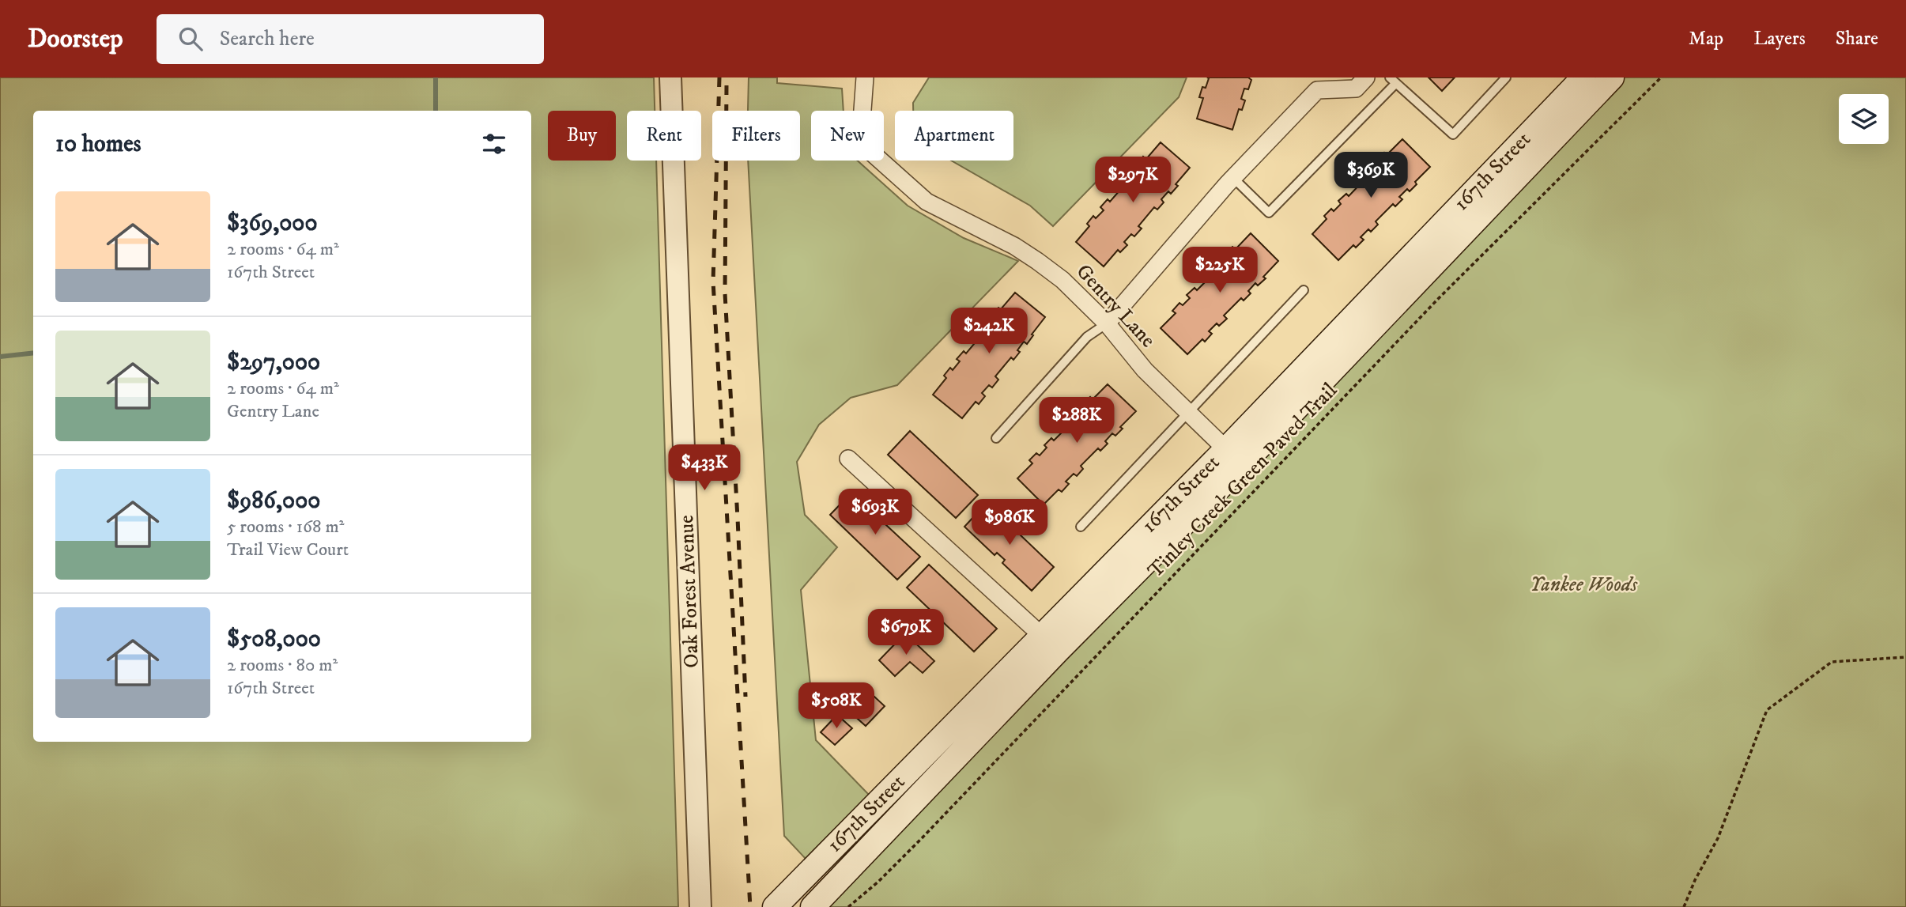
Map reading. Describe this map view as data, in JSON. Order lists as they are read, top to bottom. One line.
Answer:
{"streets":{"main road":["167th Street"],"street":["Gentry Lane","Oak Forest Avenue"],"path":["Tinley Creek Green Paved Trail"]},"crossings":[["167th Street","Gentry Lane"]],"parks":["Yankee Woods"],"page":{"header":"Doorstep","search":"Search here","nav":["Map","Layers","Share"],"chip":["Buy","Rent","Filters","New","Apartment"],"heading":"10 homes","price":["$369K","$297K","$225K","$242K","$288K","$433K","$693K","$986K","$679K","$508K"],"list":[{"name":"$369,000","note":"2 rooms · 64 m² · 167th Street"},{"name":"$297,000","note":"2 rooms · 64 m² · Gentry Lane"},{"name":"$986,000","note":"5 rooms · 168 m² · Trail View Court"},{"name":"$508,000","note":"2 rooms · 80 m² · 167th Street"}]}}
